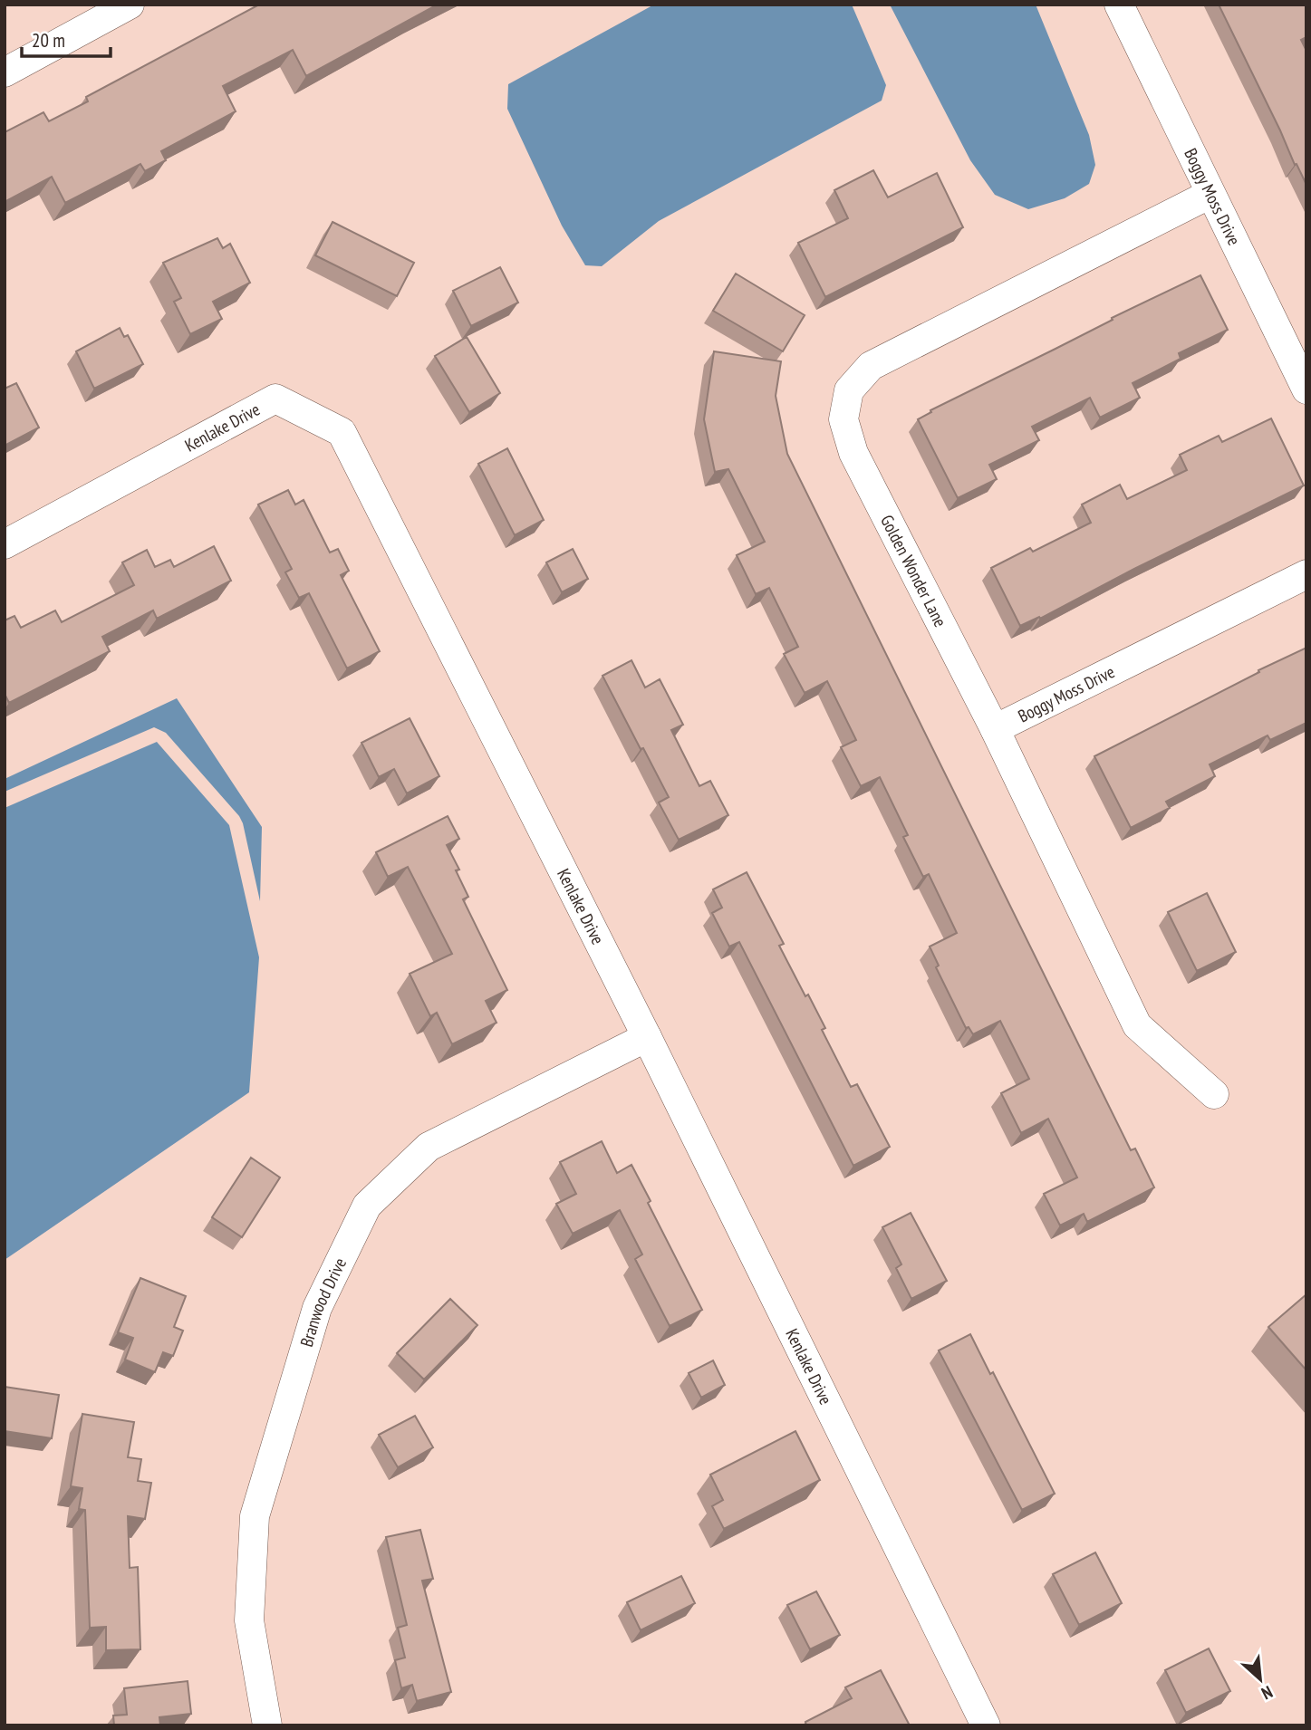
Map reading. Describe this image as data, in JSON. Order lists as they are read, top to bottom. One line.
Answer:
{"streets":{"street":["Boggy Moss Drive","Kenlake Drive","Golden Wonder Lane","Branwood Drive"]},"crossings":[["Boggy Moss Drive","Golden Wonder Lane"],["Kenlake Drive","Branwood Drive"]],"scale_bar":"20 m","north":"bottom right"}
